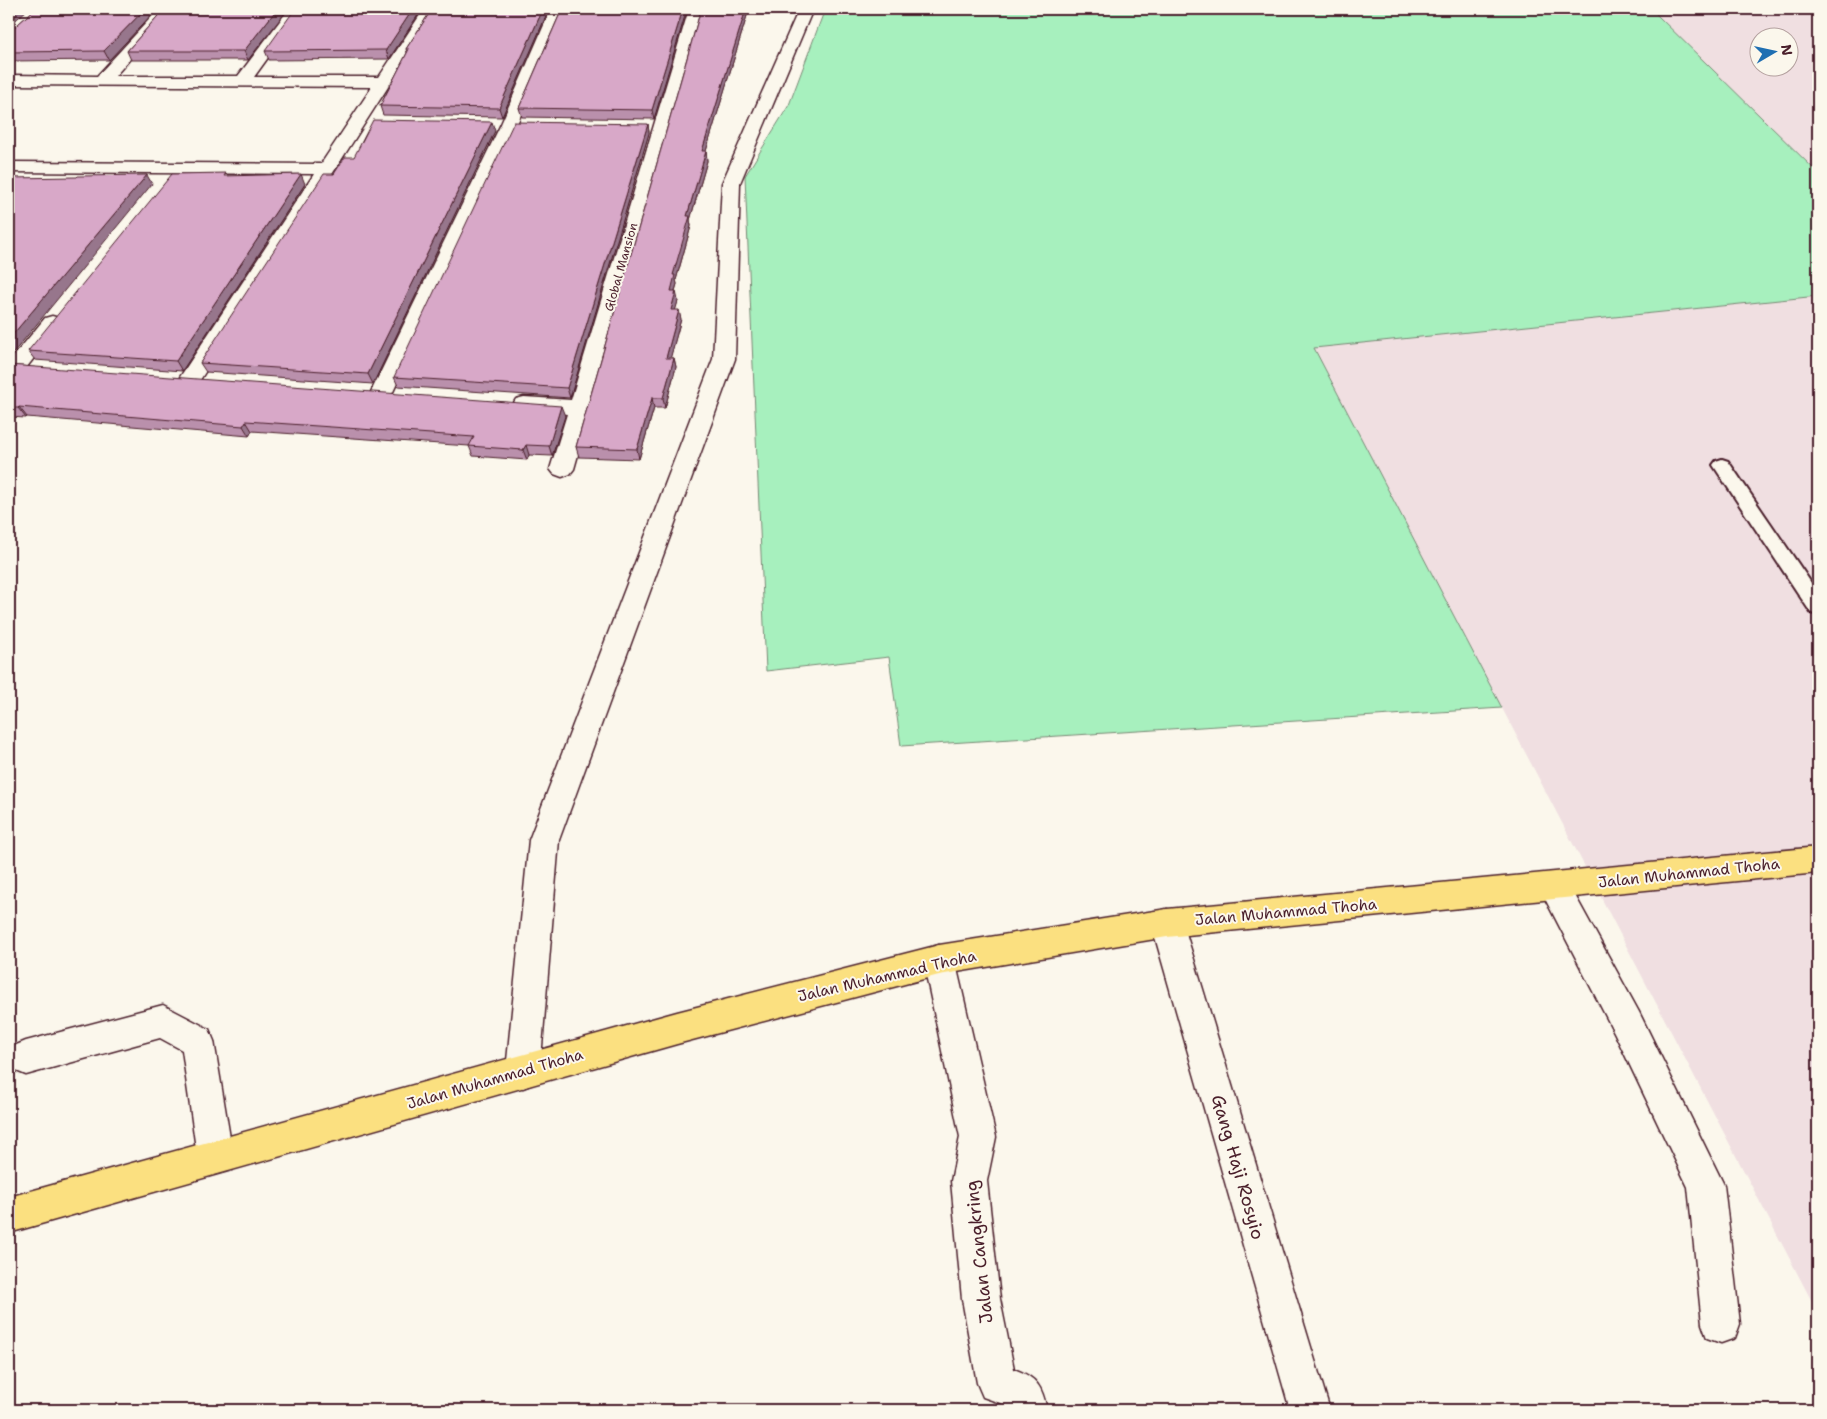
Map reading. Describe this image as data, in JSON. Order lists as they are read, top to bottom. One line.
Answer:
{"streets":{"main road":["Jalan Muhammad Thoha"],"street":["Global Mansion","Gang Haji Rosyio","Jalan Cangkring"]},"crossings":[["Jalan Muhammad Thoha","Gang Haji Rosyio"],["Jalan Muhammad Thoha","Jalan Cangkring"]],"north":"right"}
